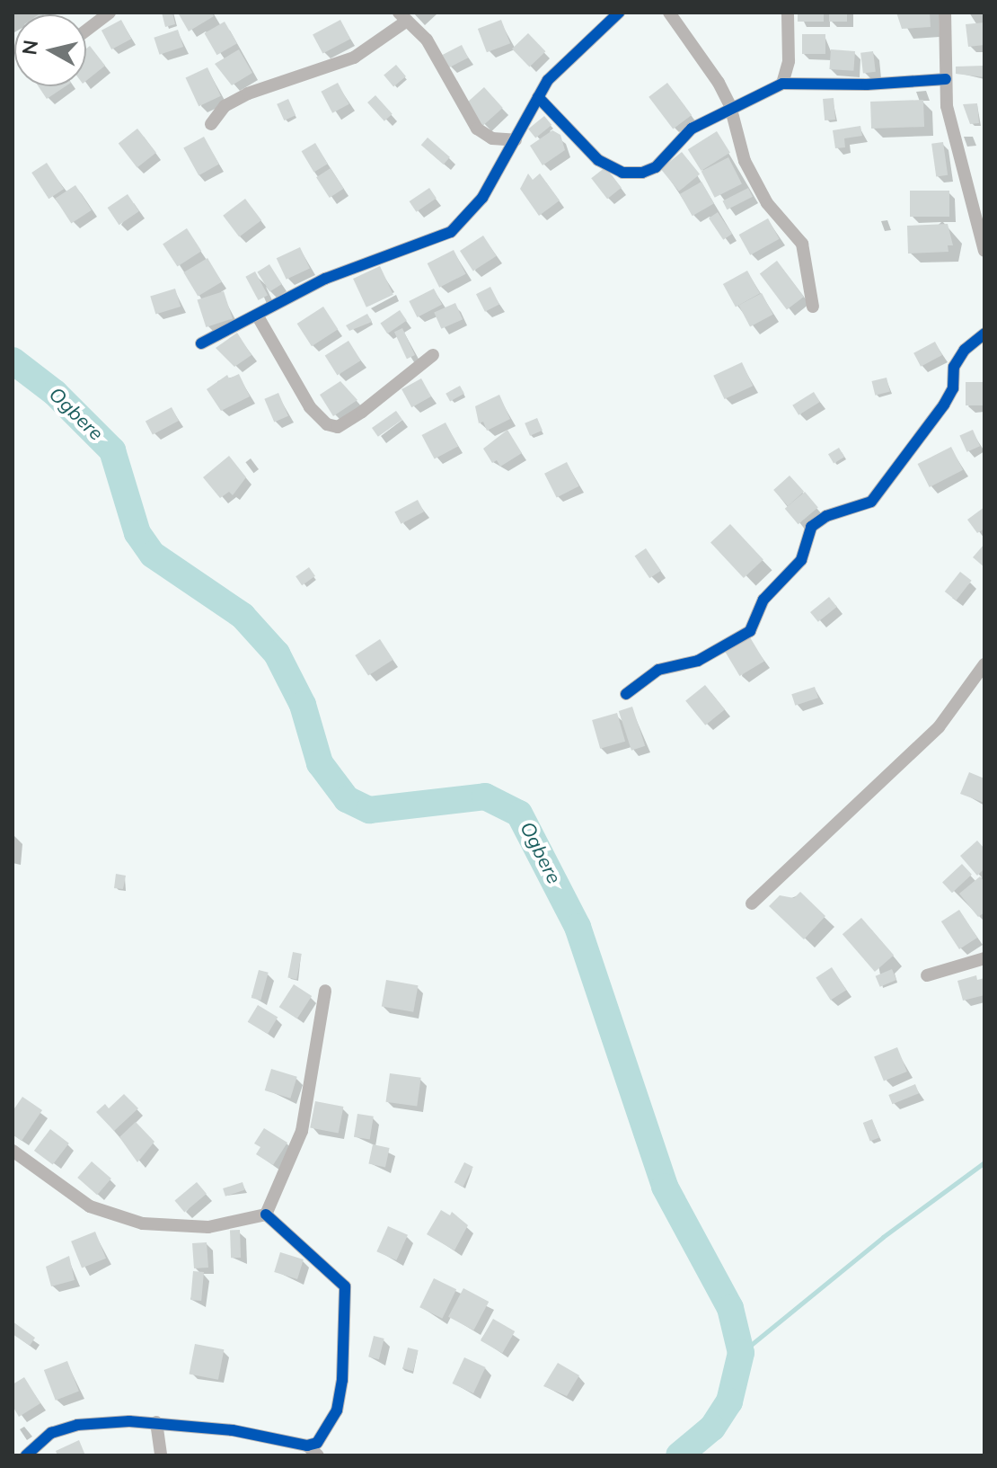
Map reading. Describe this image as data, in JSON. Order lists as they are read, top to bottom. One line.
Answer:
{"water":["Ogbere"],"north":"left"}
